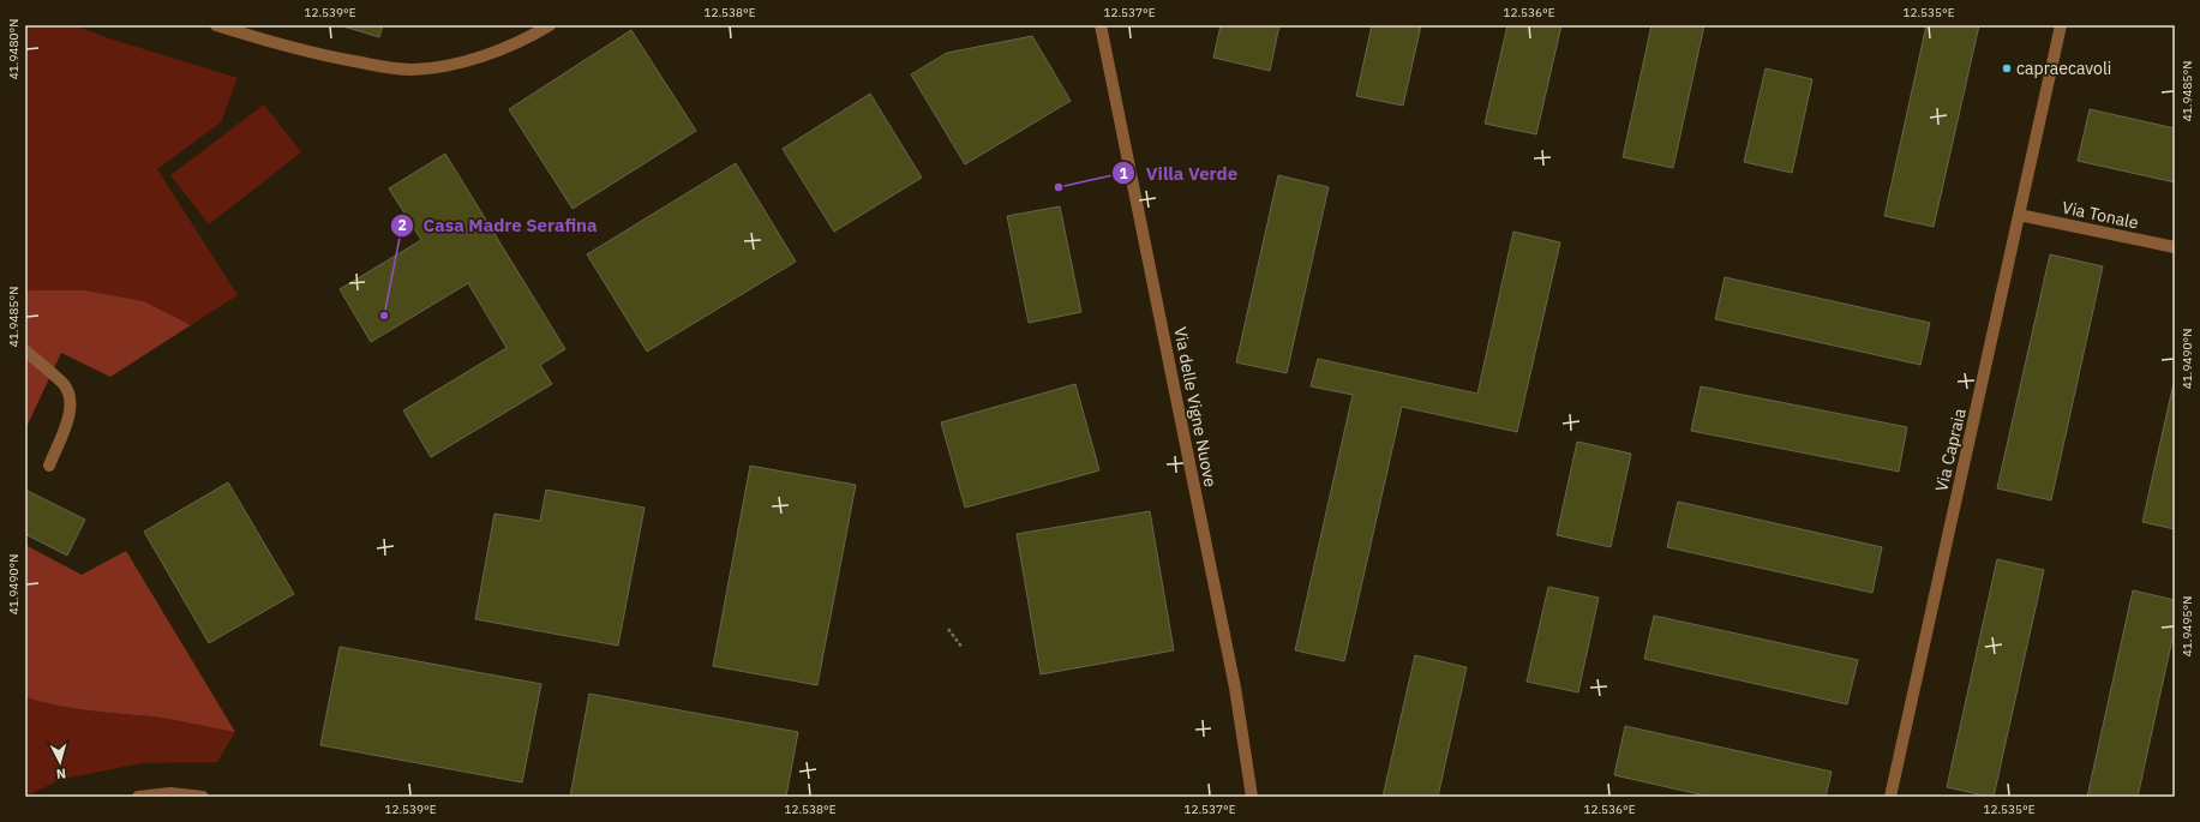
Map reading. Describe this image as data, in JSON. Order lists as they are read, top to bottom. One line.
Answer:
{"streets":{"street":["Via Tonale","Via delle Vigne Nuove","Via Capraia"]},"crossings":[["Via Tonale","Via Capraia"]],"places":["capraecavoli","Villa Verde","Casa Madre Serafina"],"north":"bottom","coordinates":["12.539°E","12.538°E","12.537°E","12.536°E","12.535°E","41.9480°N","41.9485°N","41.9490°N","41.9495°N"]}
